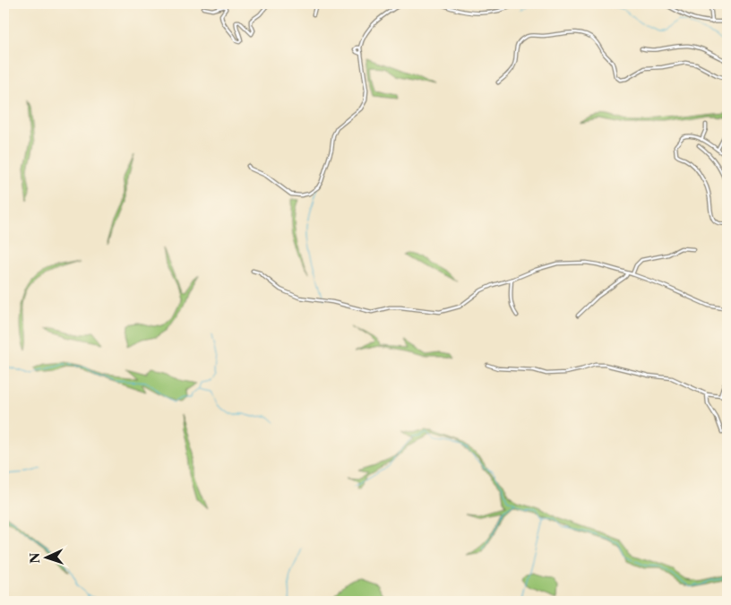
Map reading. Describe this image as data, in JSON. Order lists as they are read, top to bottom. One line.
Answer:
{"north":"left"}
